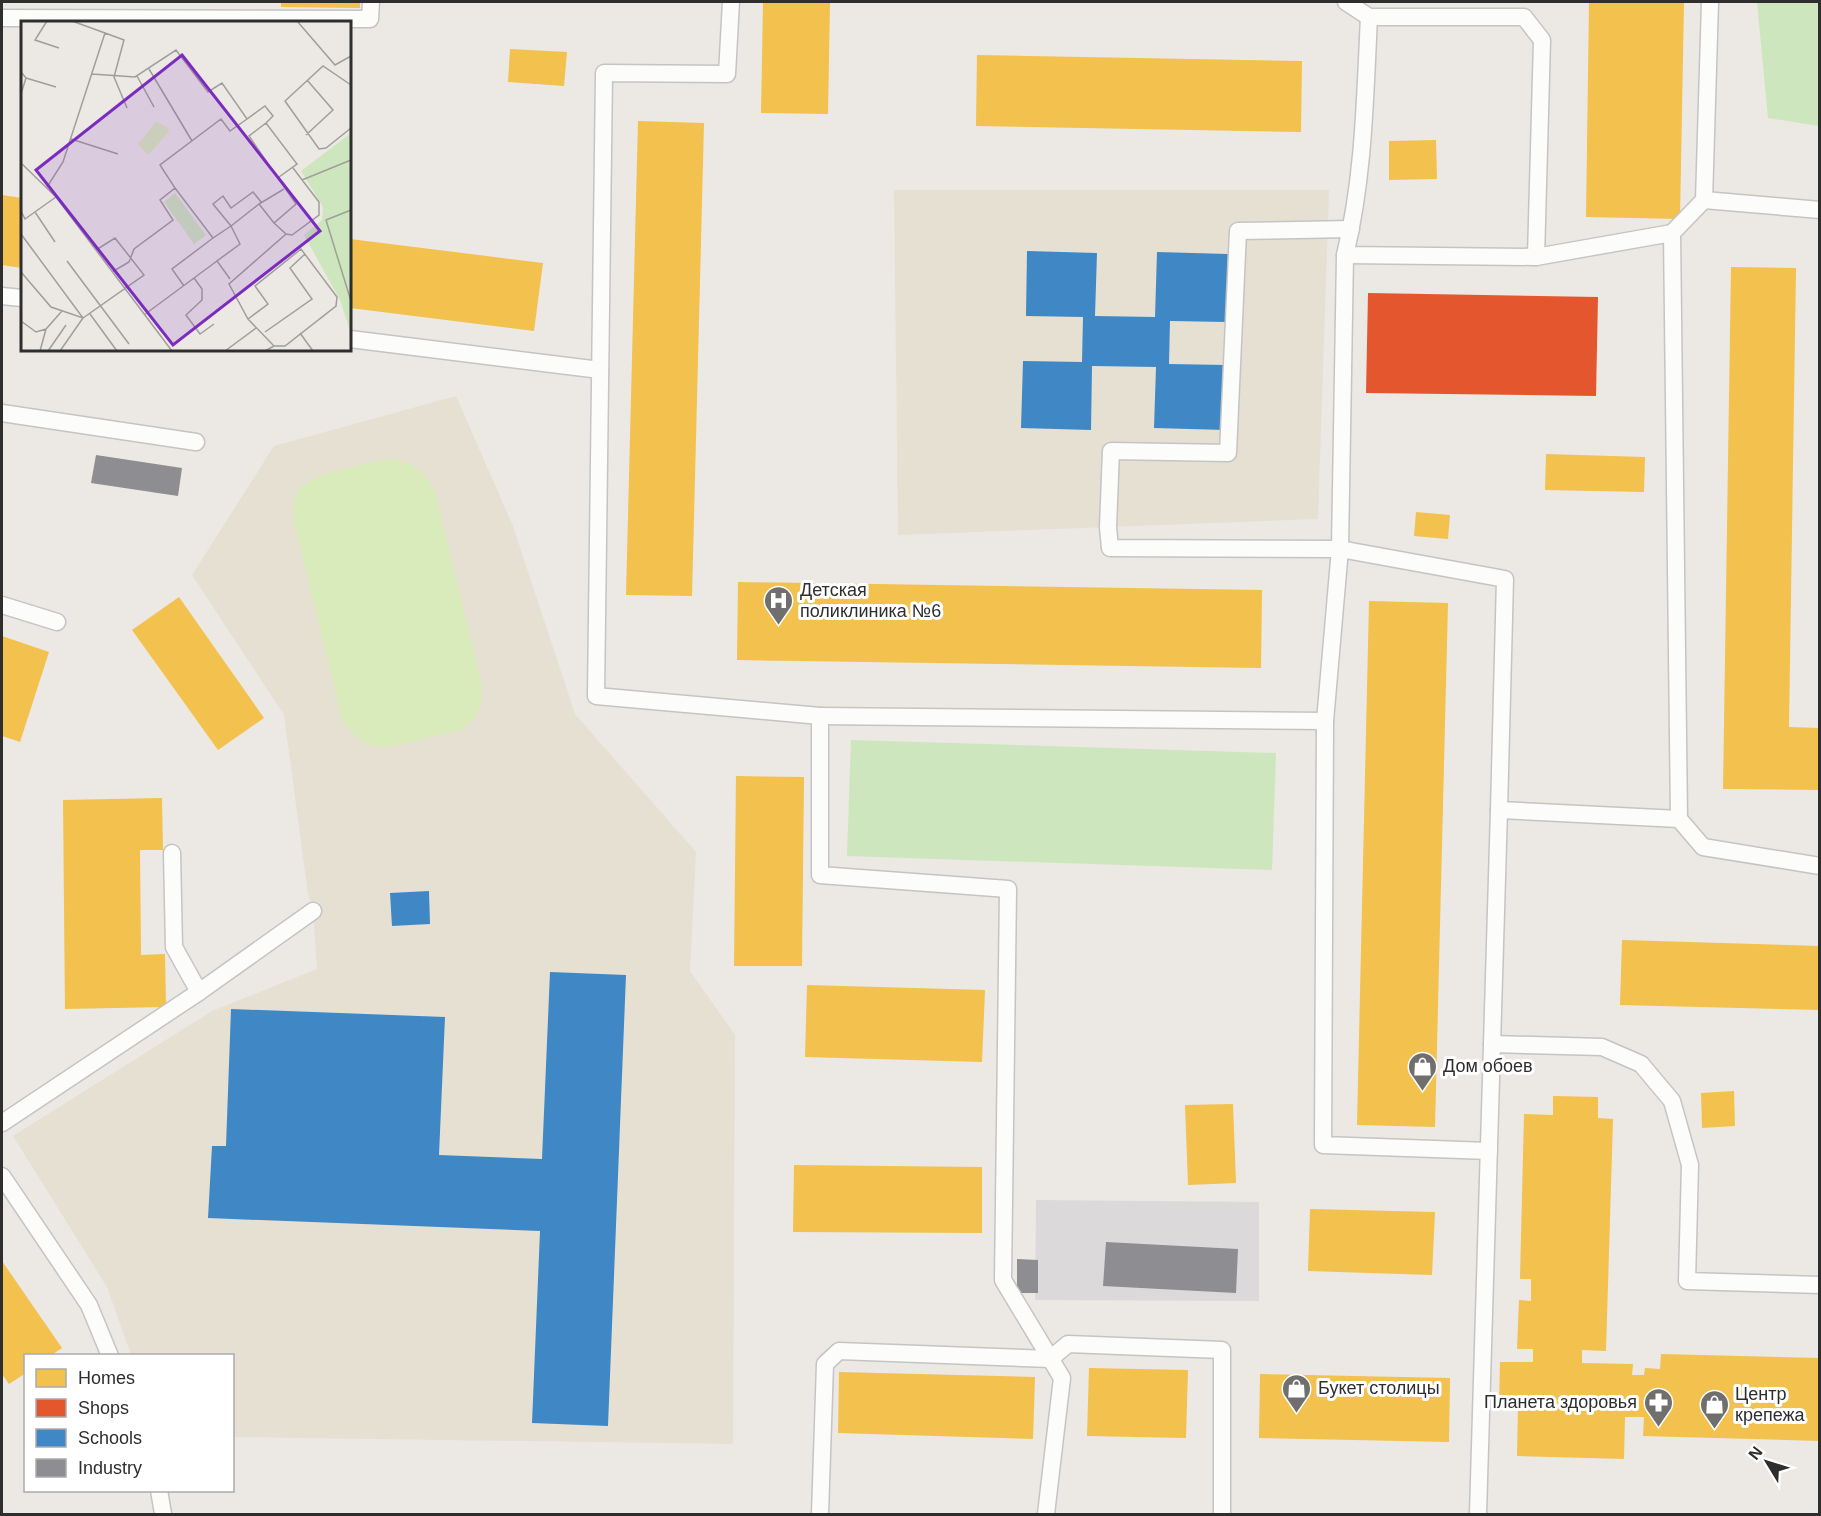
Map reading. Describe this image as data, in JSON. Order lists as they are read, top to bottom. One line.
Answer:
{"places":{"hospital":["Детская поликлиника №6"],"shop":["Дом обоев","Букет столицы","Центр крепежа"],"pharmacy":["Планета здоровья"]},"legend":["Homes","Shops","Schools","Industry"],"north":"top left"}
